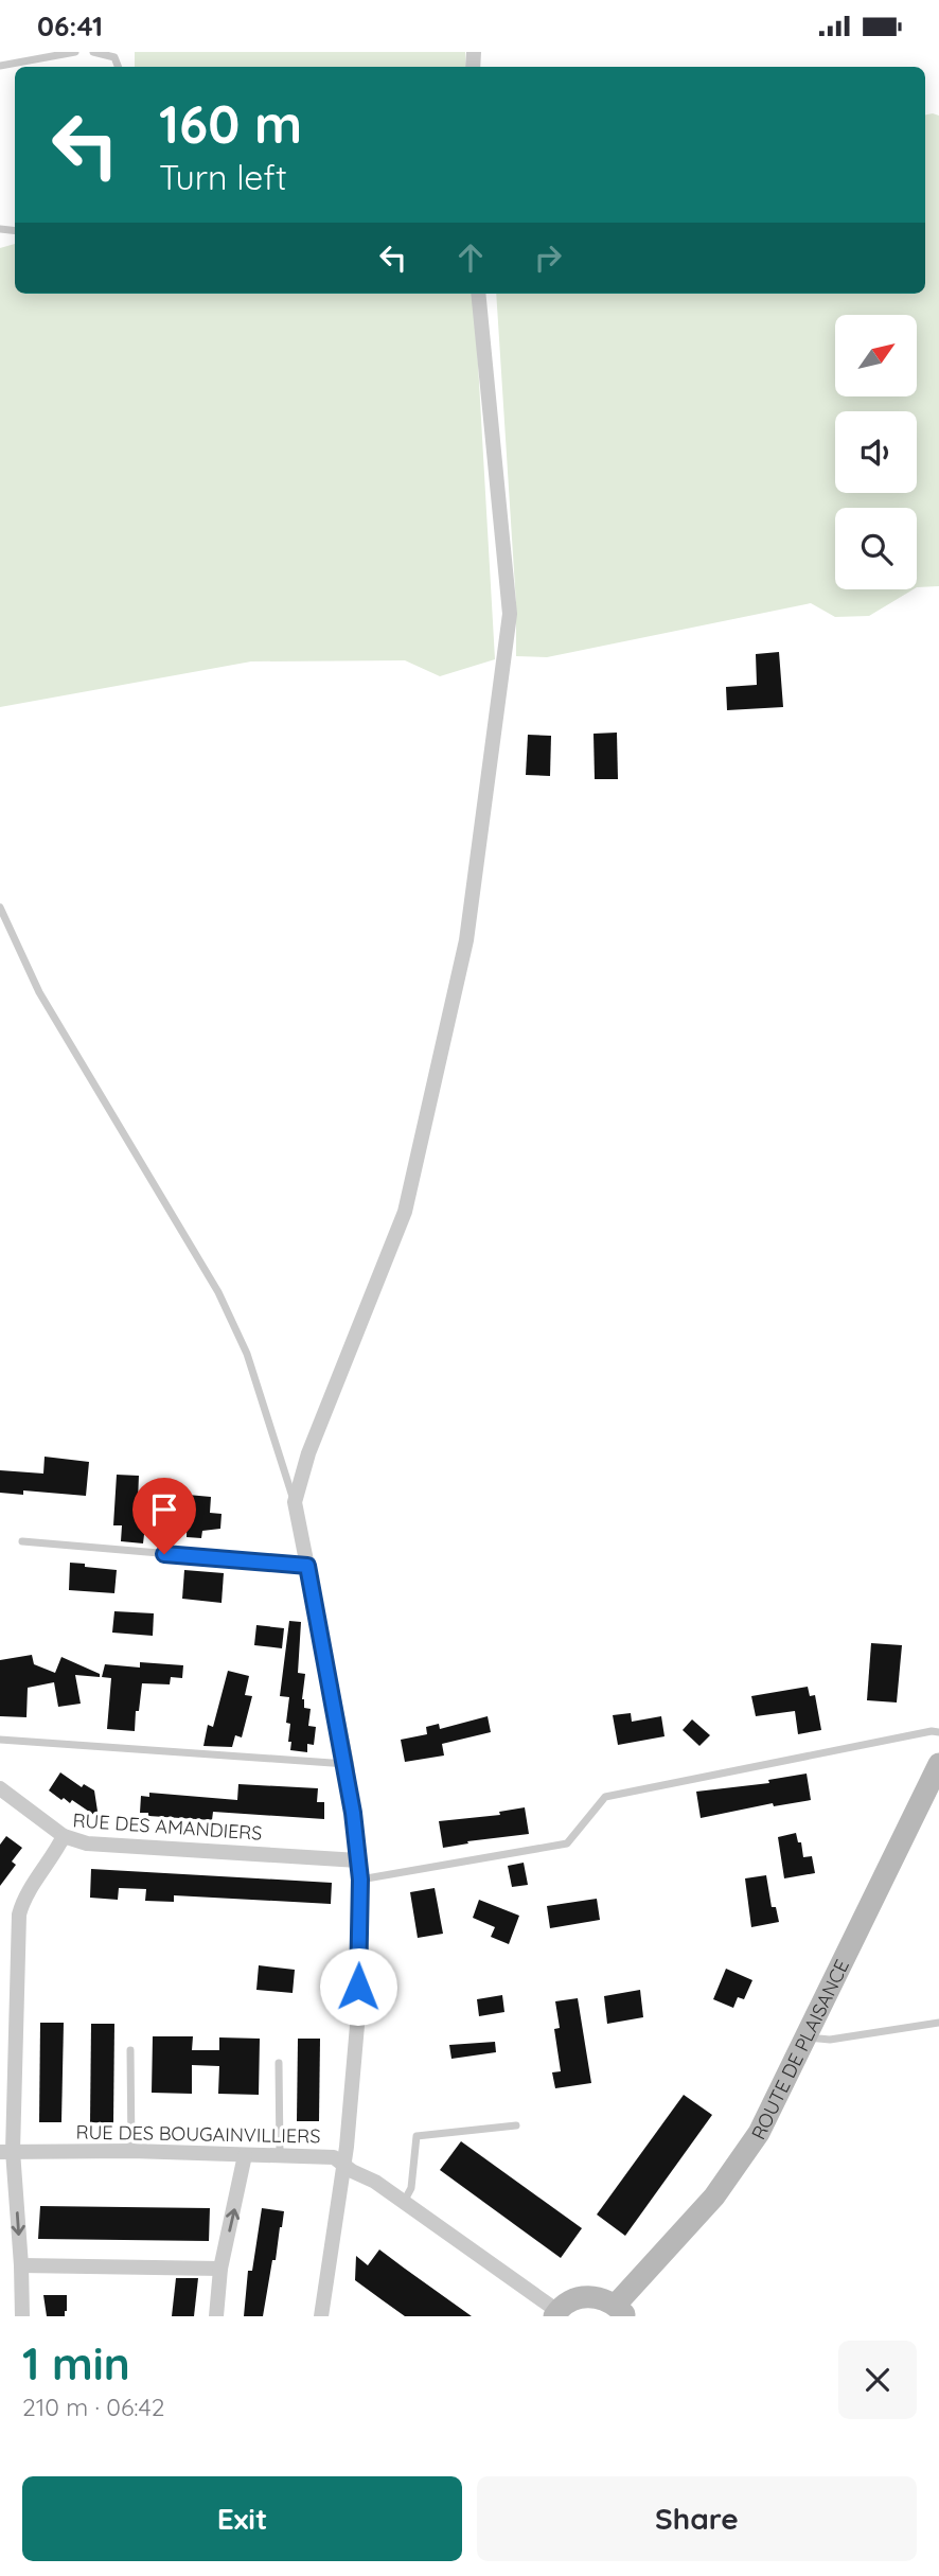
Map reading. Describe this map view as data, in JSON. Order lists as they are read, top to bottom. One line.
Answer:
{"streets":{"main road":["ROUTE DE PLAISANCE"],"street":["RUE DES AMANDIERS","RUE DES BOUGAINVILLIERS"]},"crossings":[["RUE DES AMANDIERS","RUE DES BOUGAINVILLIERS"]],"north":"top right","page":{"status":"06:41","turn":["160 m","Turn left"],"heading":["1 min","210 m · 06:42"],"buttons":["Exit","Share"]}}
